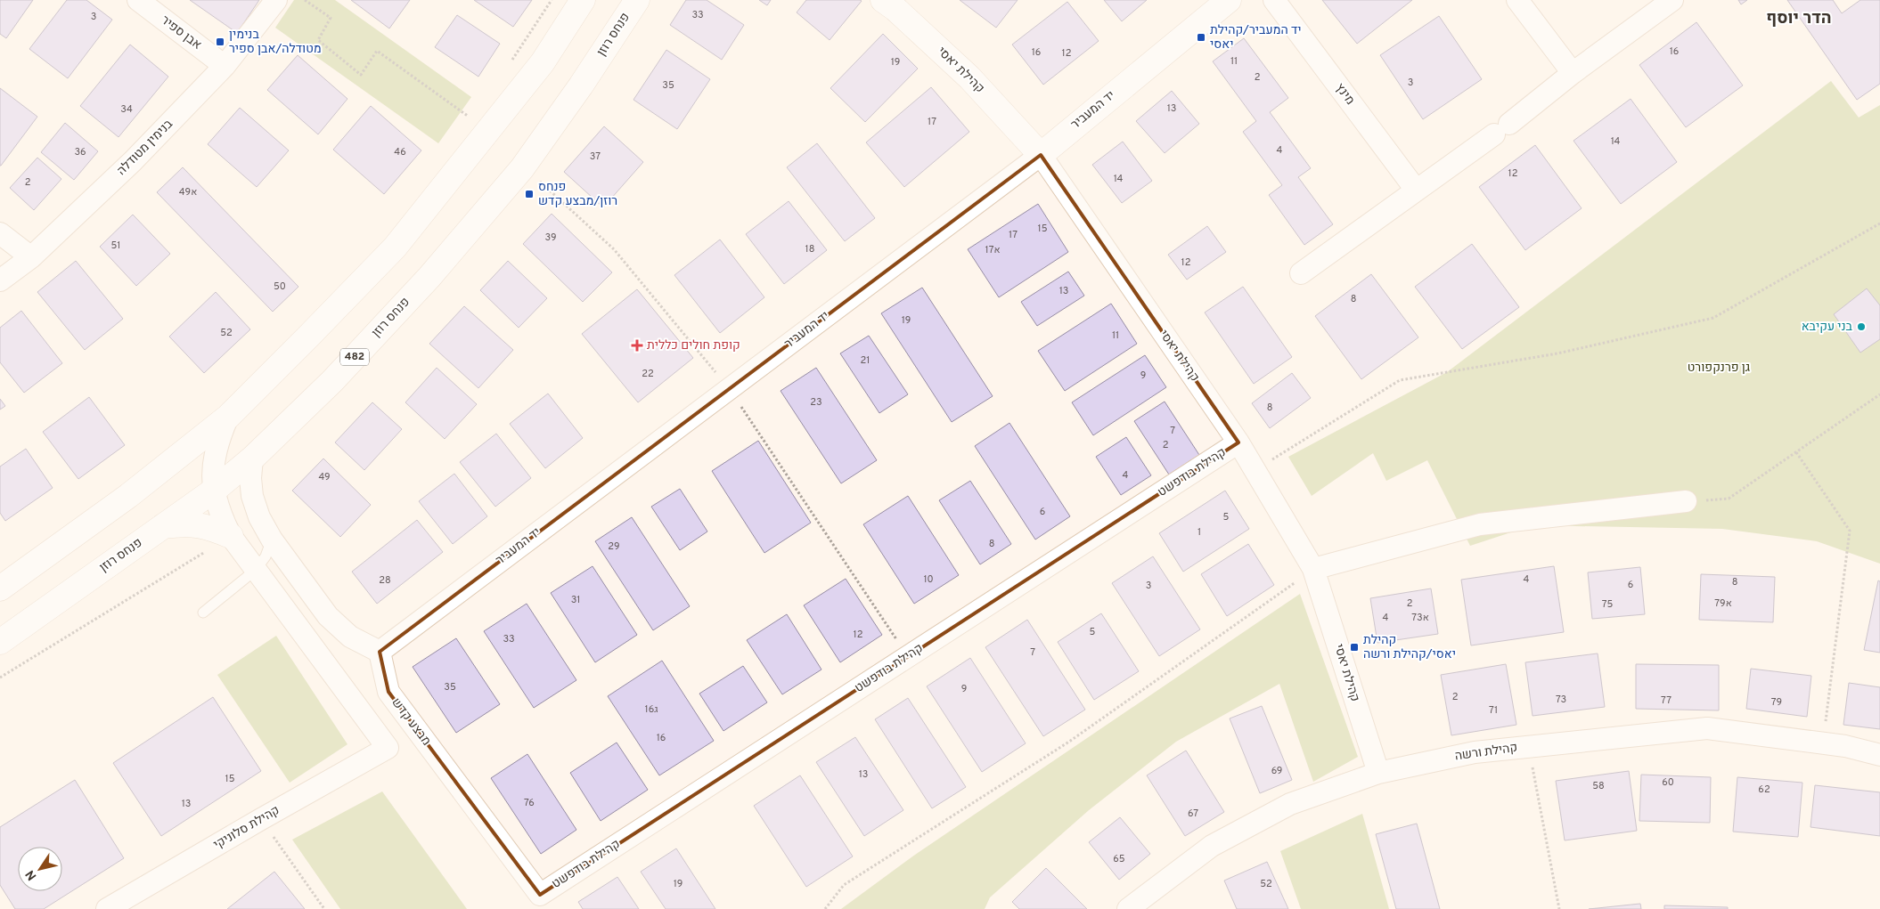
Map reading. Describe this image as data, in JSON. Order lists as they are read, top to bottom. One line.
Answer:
{"streets":{"main road":["פנחס רוזן","קהילת יאסי","יד המעביר","482"],"street":["אבן ספיר","מינץ","בנימין מטודלה","קהילת בודפשט","מבצע קדש","קהילת ורשה","קהילת סלוניקי"]},"crossings":[["אבן ספיר","בנימין מטודלה"],["קהילת יאסי","יד המעביר"],["קהילת יאסי","קהילת בודפשט"],["קהילת יאסי","קהילת ורשה"],["יד המעביר","מבצע קדש"],["קהילת בודפשט","מבצע קדש"]],"districts":["הדר יוסף"],"parks":["גן פרנקפורט"],"places":{"transit":["יד המעביר/קהילת יאסי","בנימין מטודלה/אבן ספיר","פנחס רוזן/מבצע קדש","קהילת יאסי/קהילת ורשה"],"other":["בני עקיבא"],"health":["קופת חולים כללית"]},"house_numbers":["33","3","16","16","12","11","19","2","3","35","13","34","17","14","4","36","46","37","12","14","2","49א","15","17","39","51","18","17א","12","50","13","8","19","52","11","21","22","9","23","8","7","2","4","49","6","5","1","8","29","10","4","28","8","6","3","31","2","79א","75","4","73א","5","12","33","7","35","9","2","73","77","79","16ג","71","16","69","13","15","60","58","62","76","13","67","65","19","52"],"north":"bottom left"}
